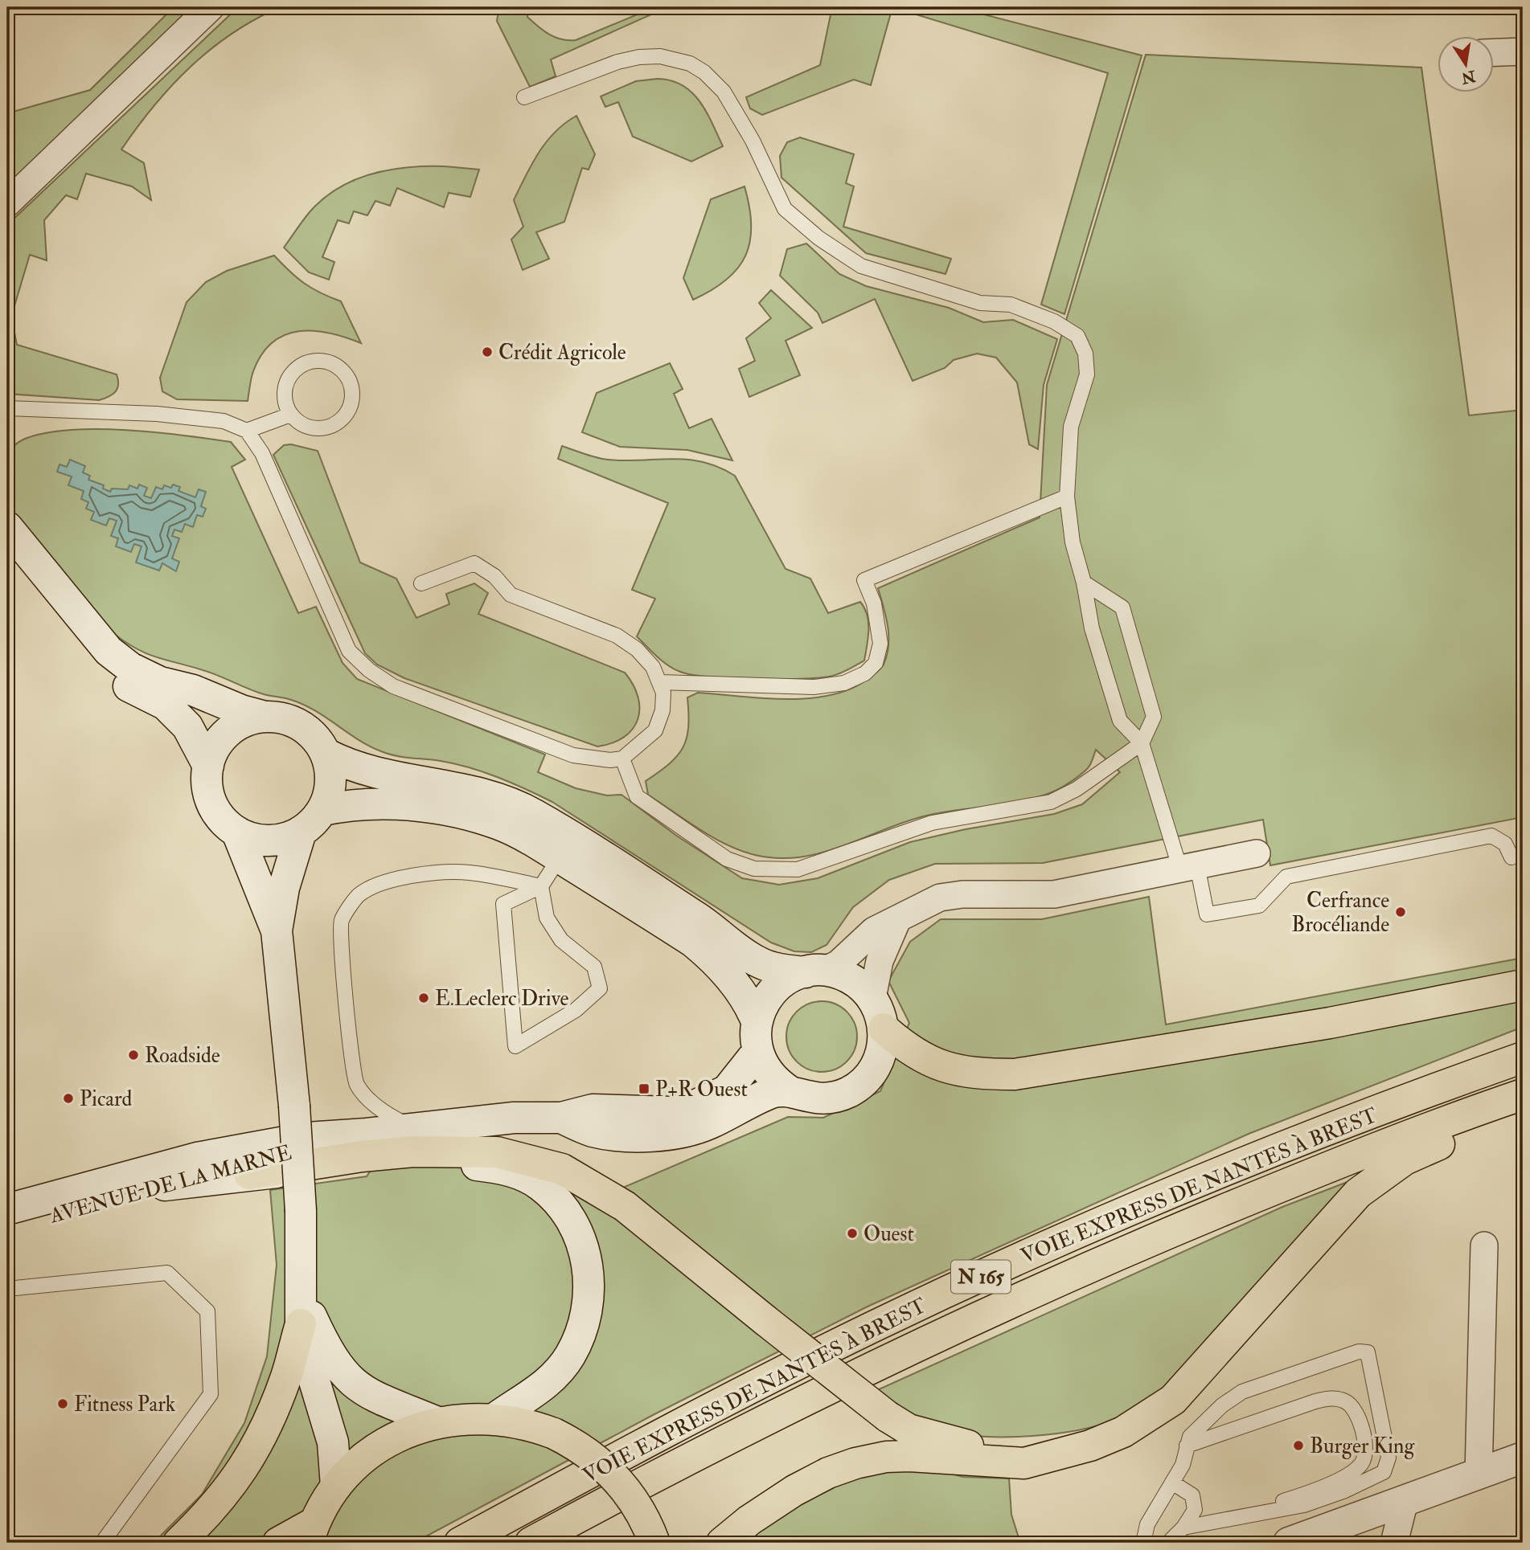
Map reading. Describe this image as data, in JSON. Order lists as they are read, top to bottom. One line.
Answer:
{"streets":{"main road":["AVENUE DE LA MARNE","VOIE EXPRESS DE NANTES À BREST","N 165"]},"places":{"other":["Crédit Agricole","Cerfrance Brocéliande","E.Leclerc Drive","Roadside","Picard","Ouest","Fitness Park","Burger King"],"transit":["P+R Ouest"]},"north":"bottom"}
